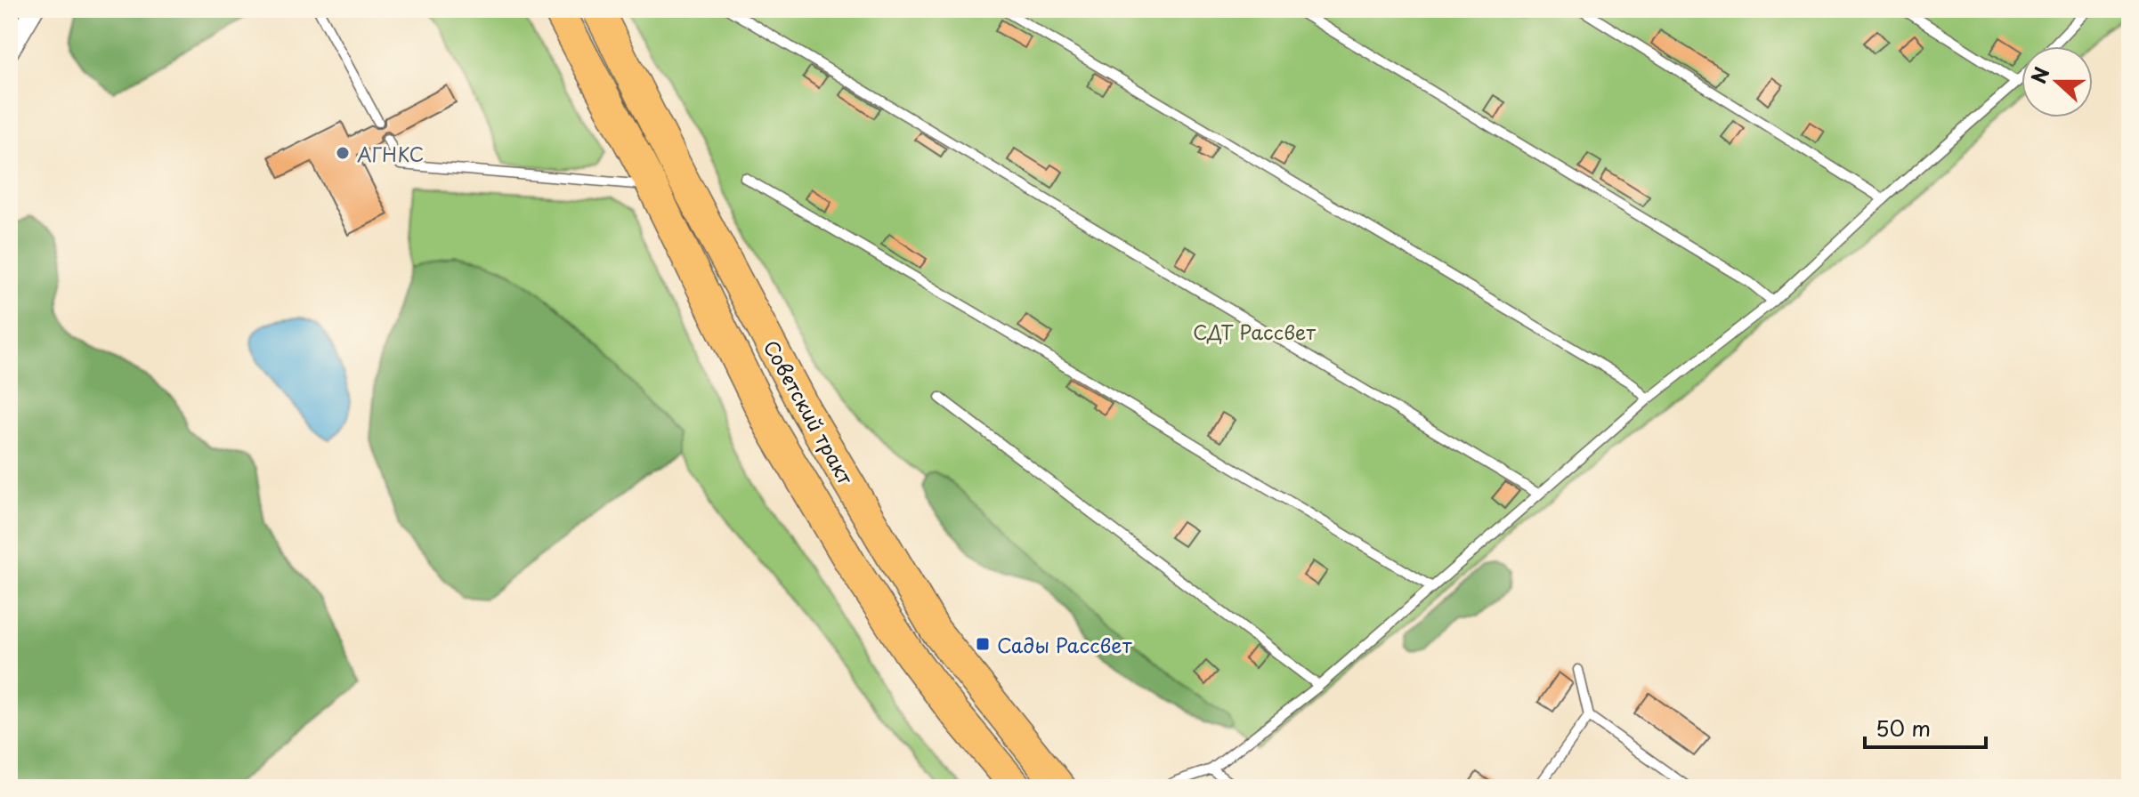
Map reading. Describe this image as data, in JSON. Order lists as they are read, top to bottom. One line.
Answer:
{"streets":{"highway":["Советский тракт"]},"parks":["СДТ Рассвет"],"places":{"other":["АГНКС"],"transit":["Сады Рассвет"]},"scale_bar":"50 m","north":"left"}
